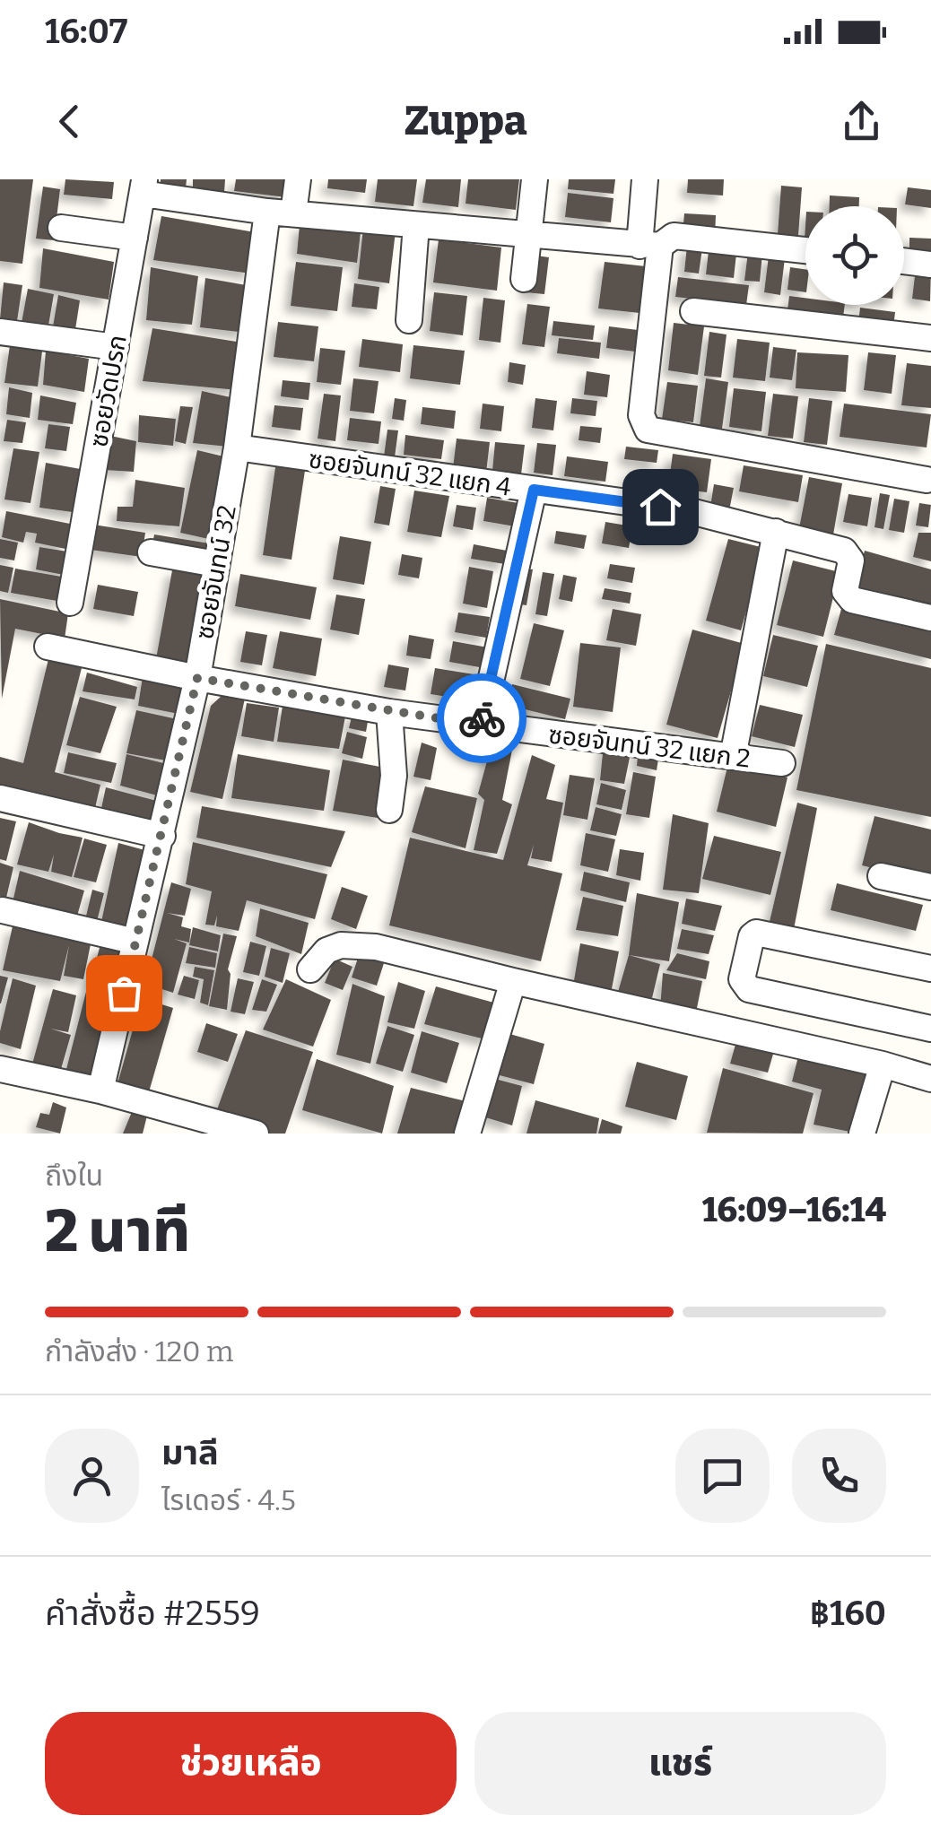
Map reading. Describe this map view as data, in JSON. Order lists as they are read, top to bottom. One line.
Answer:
{"streets":{"street":["ซอยวัดปรก","ซอยจันทน์ 32 แยก 4","ซอยจันทน์ 32","ซอยจันทน์ 32 แยก 2"]},"crossings":[["ซอยจันทน์ 32 แยก 4","ซอยจันทน์ 32"],["ซอยจันทน์ 32","ซอยจันทน์ 32 แยก 2"]],"page":{"status":"16:07","header":"Zuppa","heading":["2 นาที","ถึงใน","16:09–16:14"],"panel":["มาลี","ไรเดอร์ · 4.5","คำสั่งซื้อ #2559","฿160"],"bar":"กำลังส่ง · 120 m","buttons":["ช่วยเหลือ","แชร์"]}}
